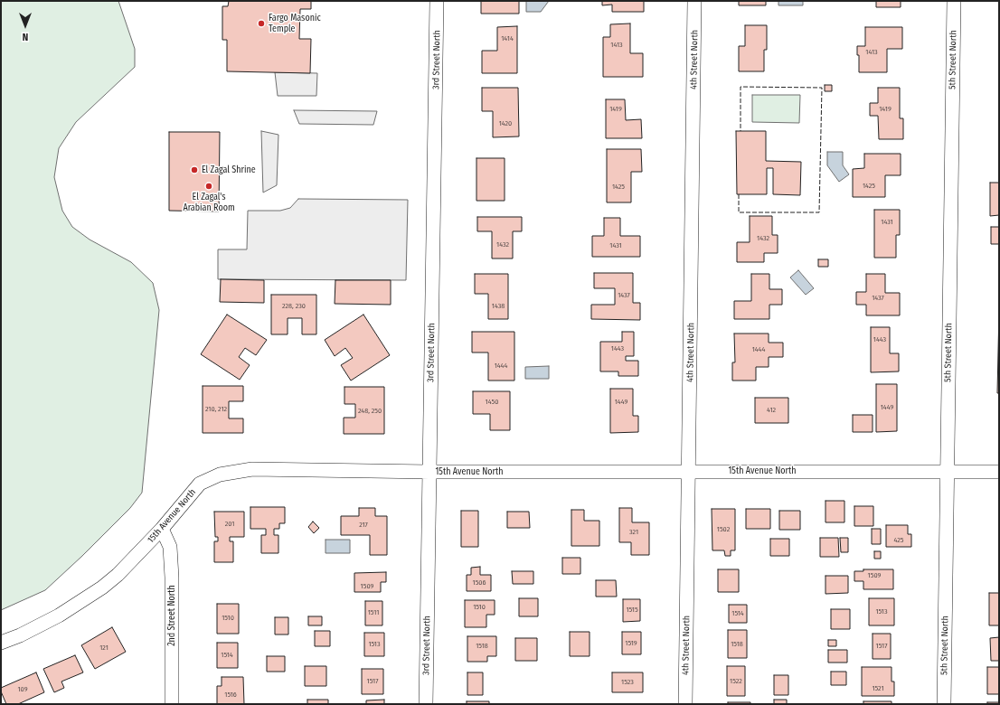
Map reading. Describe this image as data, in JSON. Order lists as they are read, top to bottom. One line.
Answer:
{"streets":{"street":["3rd Street North","4th Street North","5th Street North","15th Avenue North","2nd Street North"]},"crossings":[["3rd Street North","15th Avenue North"],["4th Street North","15th Avenue North"],["5th Street North","15th Avenue North"],["15th Avenue North","2nd Street North"]],"places":["Fargo Masonic Temple","El Zagal Shrine","El Zagal's Arabian Room"],"house_numbers":["1414","1413","1413","1419","1419","1420","1425","1425","1431","1432","1432","1431","1437","1437","228, 230","1438","1443","1443","1444","1444","1450","1449","1449","210, 212","412","248, 250","201","217","1502","321","425","1509","1506","1509","1510","1515","1513","1511","1514","1510","1519","1513","1518","1518","1517","121","1514","1517","1522","1523","1521","109","1516"],"north":"bottom"}
